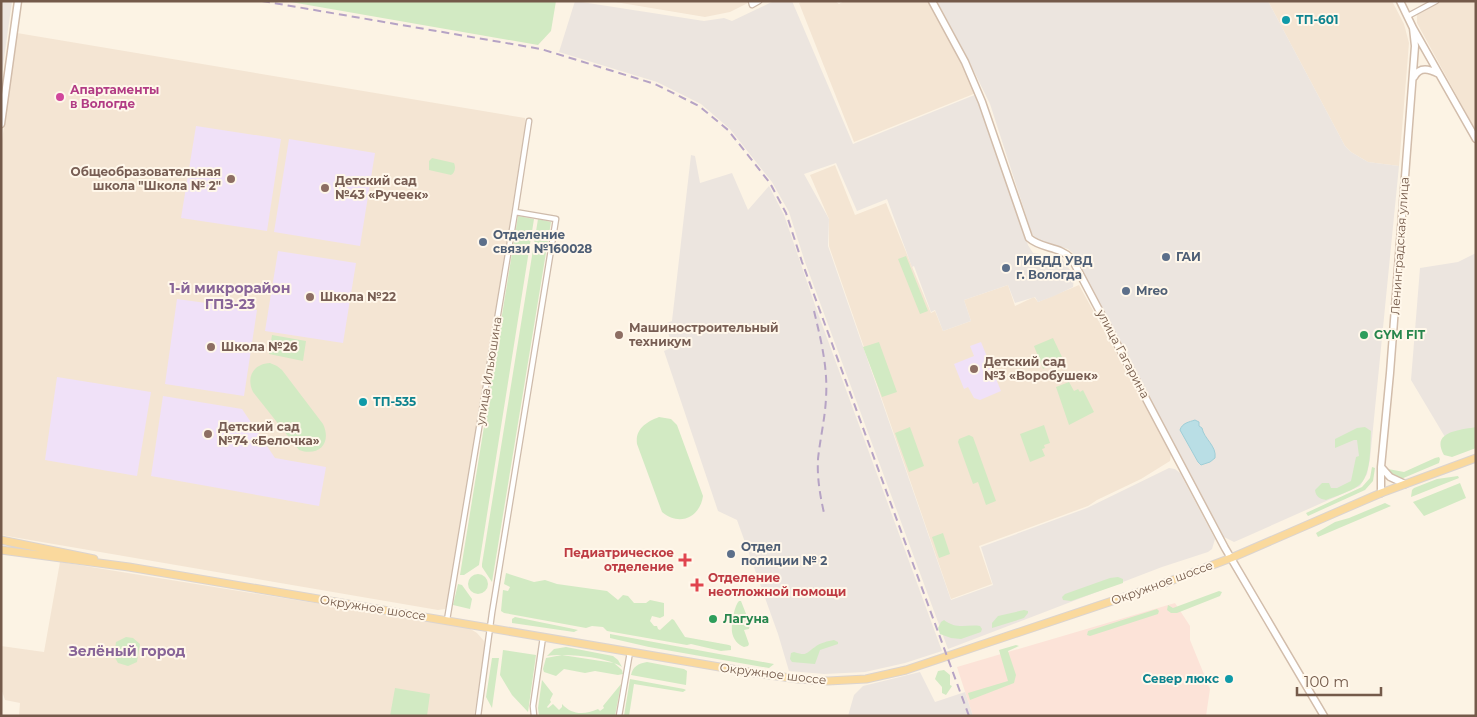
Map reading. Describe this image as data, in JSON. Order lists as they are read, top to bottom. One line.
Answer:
{"streets":{"main road":["Окружное шоссе"],"street":["Ленинградская улица","улица Гагарина","улица Ильюшина"]},"crossings":[["Ленинградская улица","Окружное шоссе"],["улица Гагарина","Окружное шоссе"],["улица Ильюшина","Окружное шоссе"]],"districts":["1-й микрорайон ГПЗ-23","Зелёный город"],"places":{"other":["ТП-601","Апартаменты в Вологде","Общеобразовательная школа \"Школа № 2\"","Детский сад №43 «Ручеек»","Отделение связи №160028","ГАИ","ГИБДД УВД г. Вологда","Mreo","Школа №22","Машиностроительный техникум","GYM FIT","Школа №26","Детский сад №3 «Воробушек»","ТП-535","Детский сад №74 «Белочка»","Отдел полиции № 2","Лагуна","Север люкс"],"health":["Педиатрическое отделение","Отделение неотложной помощи"]},"scale_bar":"100 m"}
